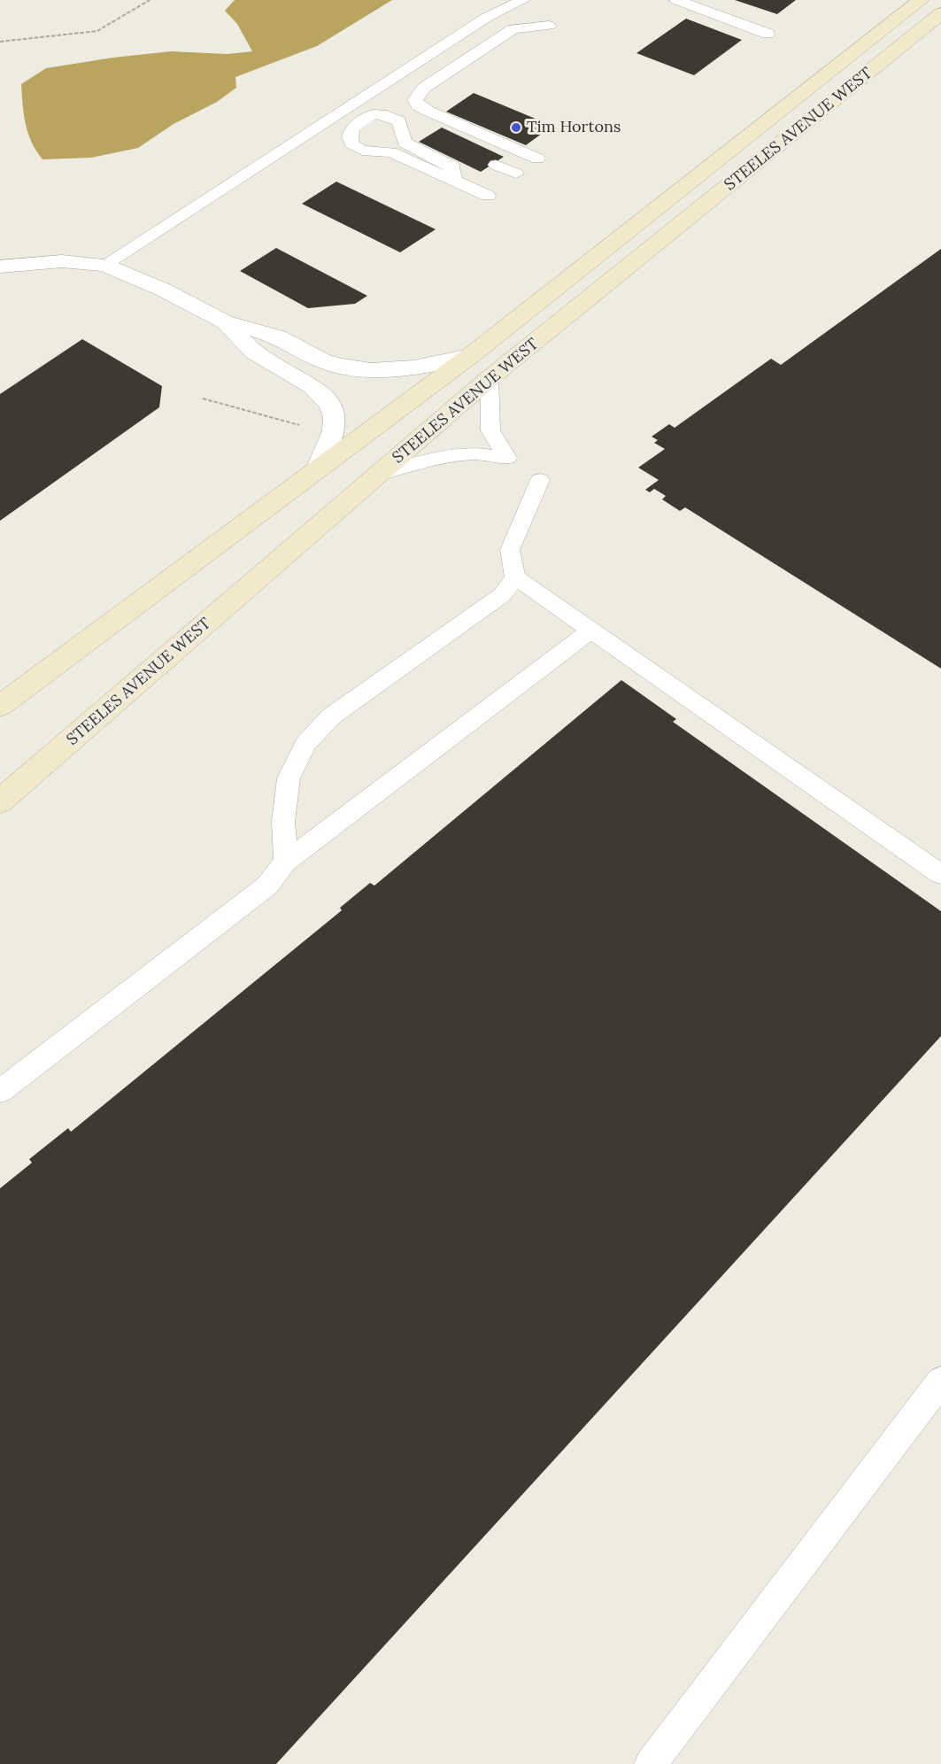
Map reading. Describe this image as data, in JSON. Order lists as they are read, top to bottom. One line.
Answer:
{"streets":{"main road":["STEELES AVENUE WEST"]},"places":["Tim Hortons"]}
